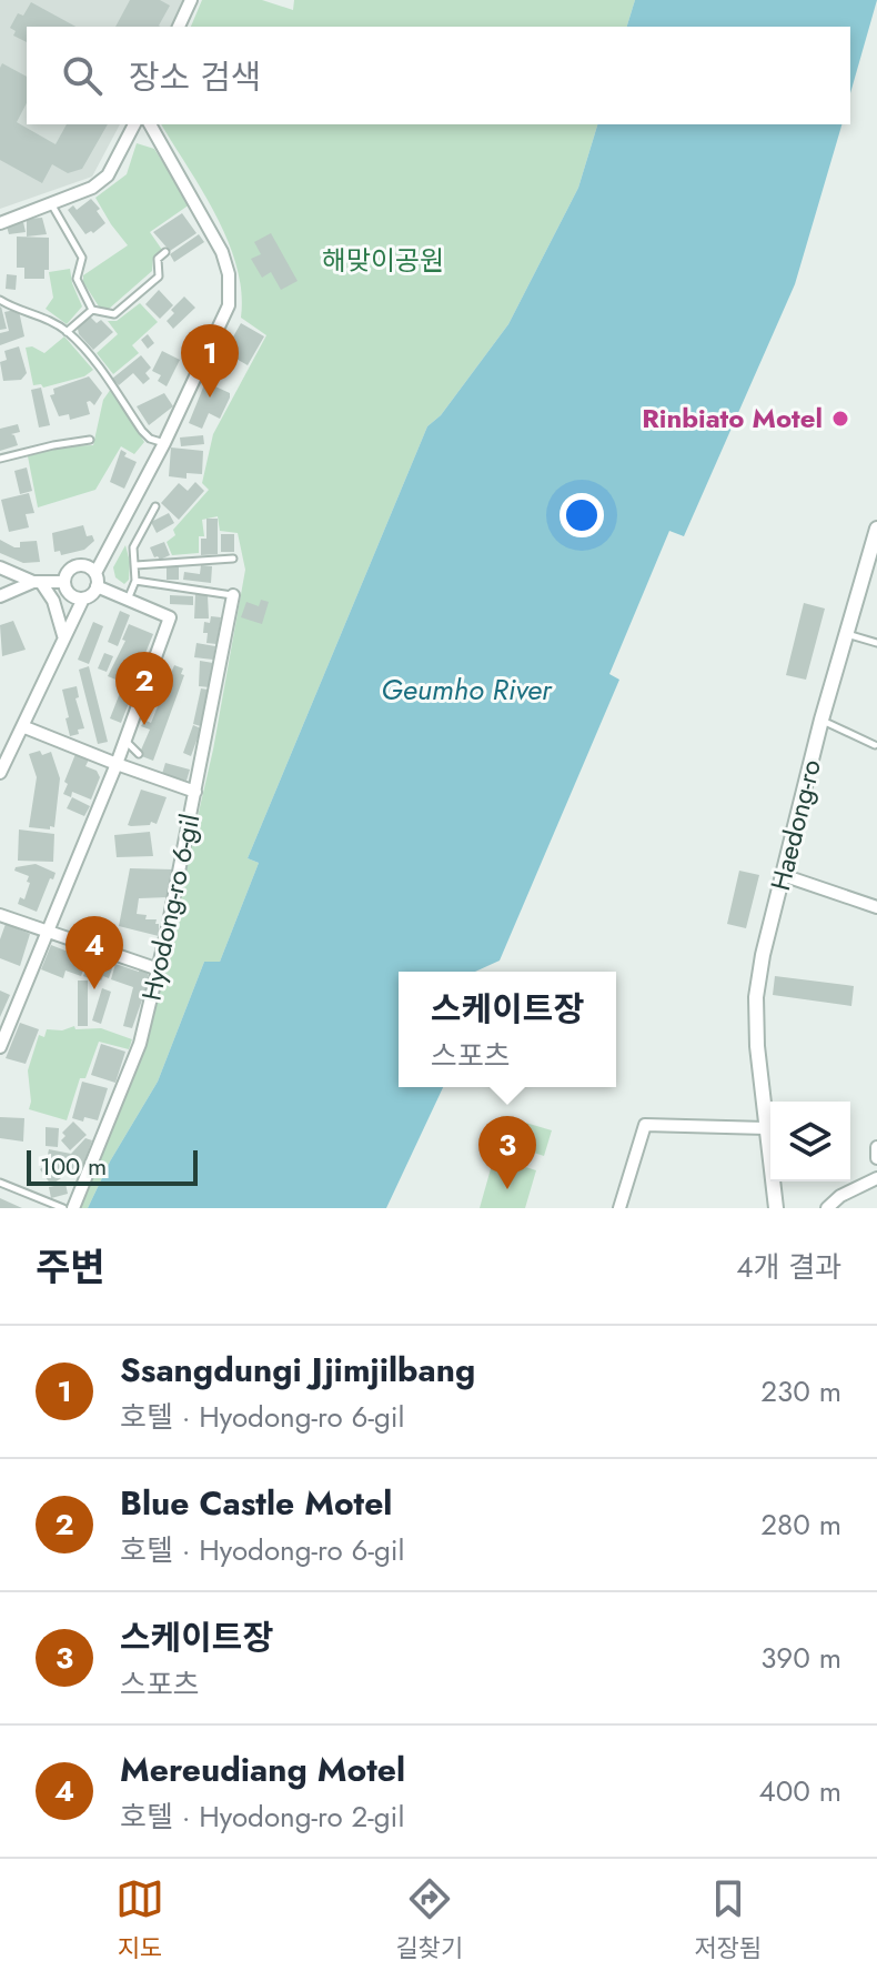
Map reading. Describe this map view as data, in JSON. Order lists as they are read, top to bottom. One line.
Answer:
{"streets":{"street":["Haedong-ro","Hyodong-ro 6-gil"]},"water":["Geumho River"],"parks":["해맞이공원"],"places":["Rinbiato Motel"],"scale_bar":"100 m","page":{"search":"장소 검색","pins":["1","2","4","3"],"popup":["스케이트장","스포츠"],"scale":"100 m","heading":["주변","4개 결과"],"list":[{"mark":"1","name":"Ssangdungi Jjimjilbang","note":"호텔 · Hyodong-ro 6-gil","value":"230 m"},{"mark":"2","name":"Blue Castle Motel","note":"호텔 · Hyodong-ro 6-gil","value":"280 m"},{"mark":"3","name":"스케이트장","note":"스포츠","value":"390 m"},{"mark":"4","name":"Mereudiang Motel","note":"호텔 · Hyodong-ro 2-gil","value":"400 m"}],"nav":["지도","길찾기","저장됨"]}}
